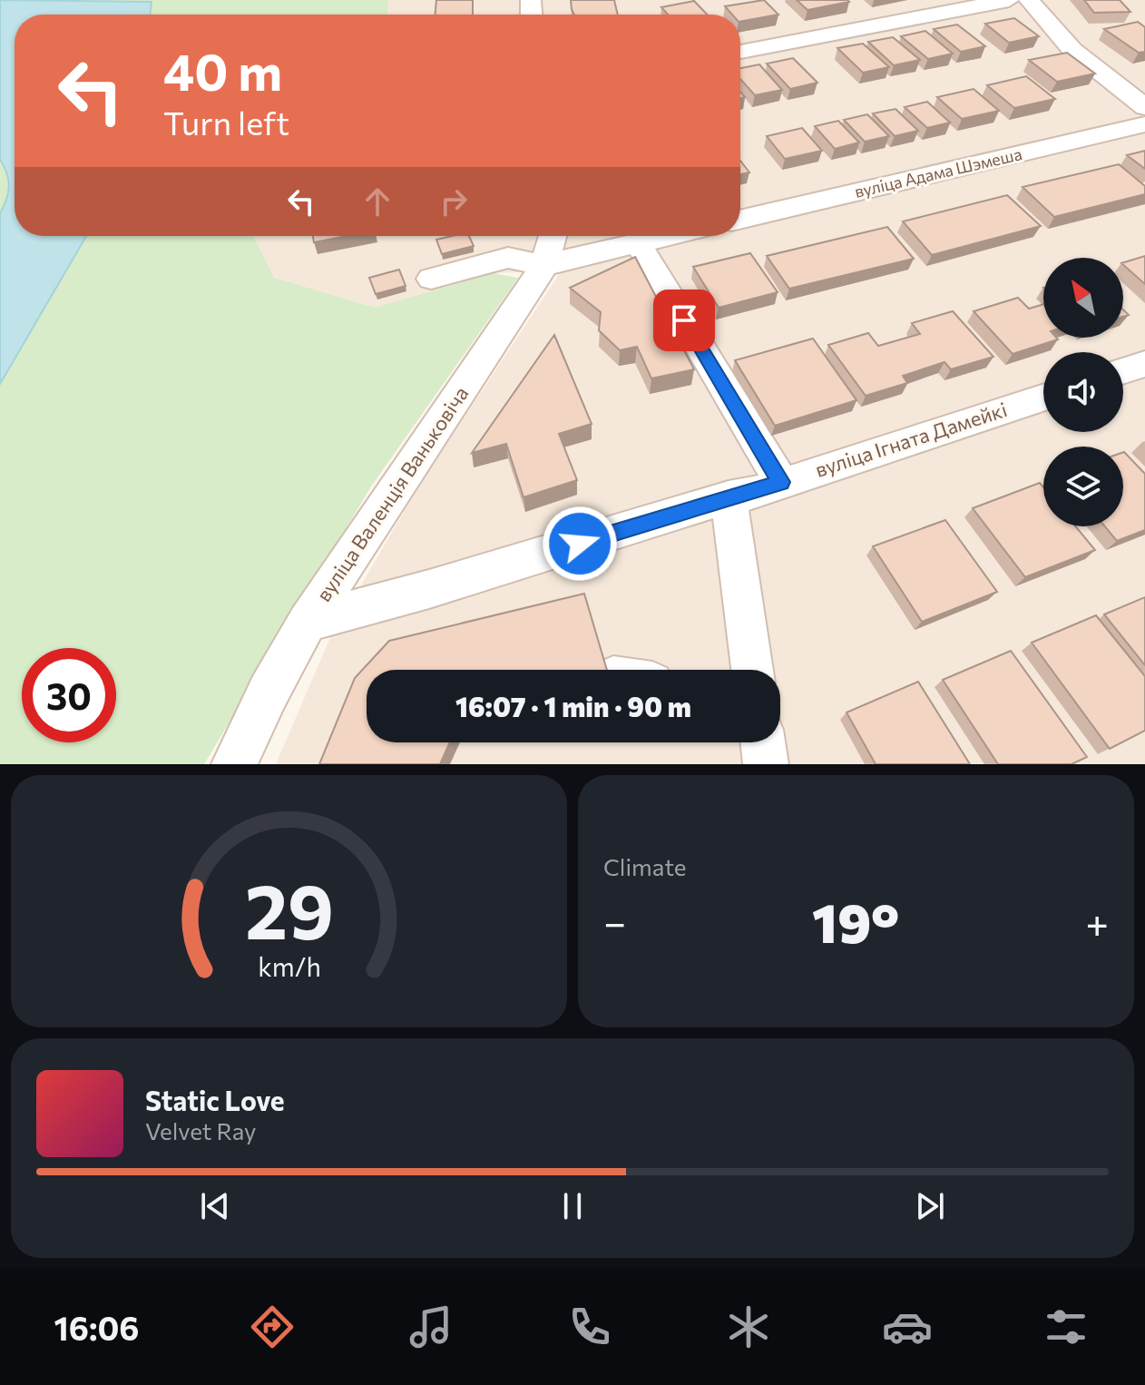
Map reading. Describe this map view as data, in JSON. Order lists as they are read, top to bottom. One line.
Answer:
{"streets":{"street":["вуліца Адама Шэмеша","вуліца Ігната Дамейкі","вуліца Валенція Ваньковіча"]},"crossings":[["вуліца Ігната Дамейкі","вуліца Валенція Ваньковіча"]],"north":"top left","page":{"turn":["40 m","Turn left"],"limit":"30","trip":"16:07 · 1 min · 90 m","tile":"Climate","heat":["−","19°","+"],"song":["Static Love","Velvet Ray"],"tabs":"16:06","gauge":["29","km/h"]}}
